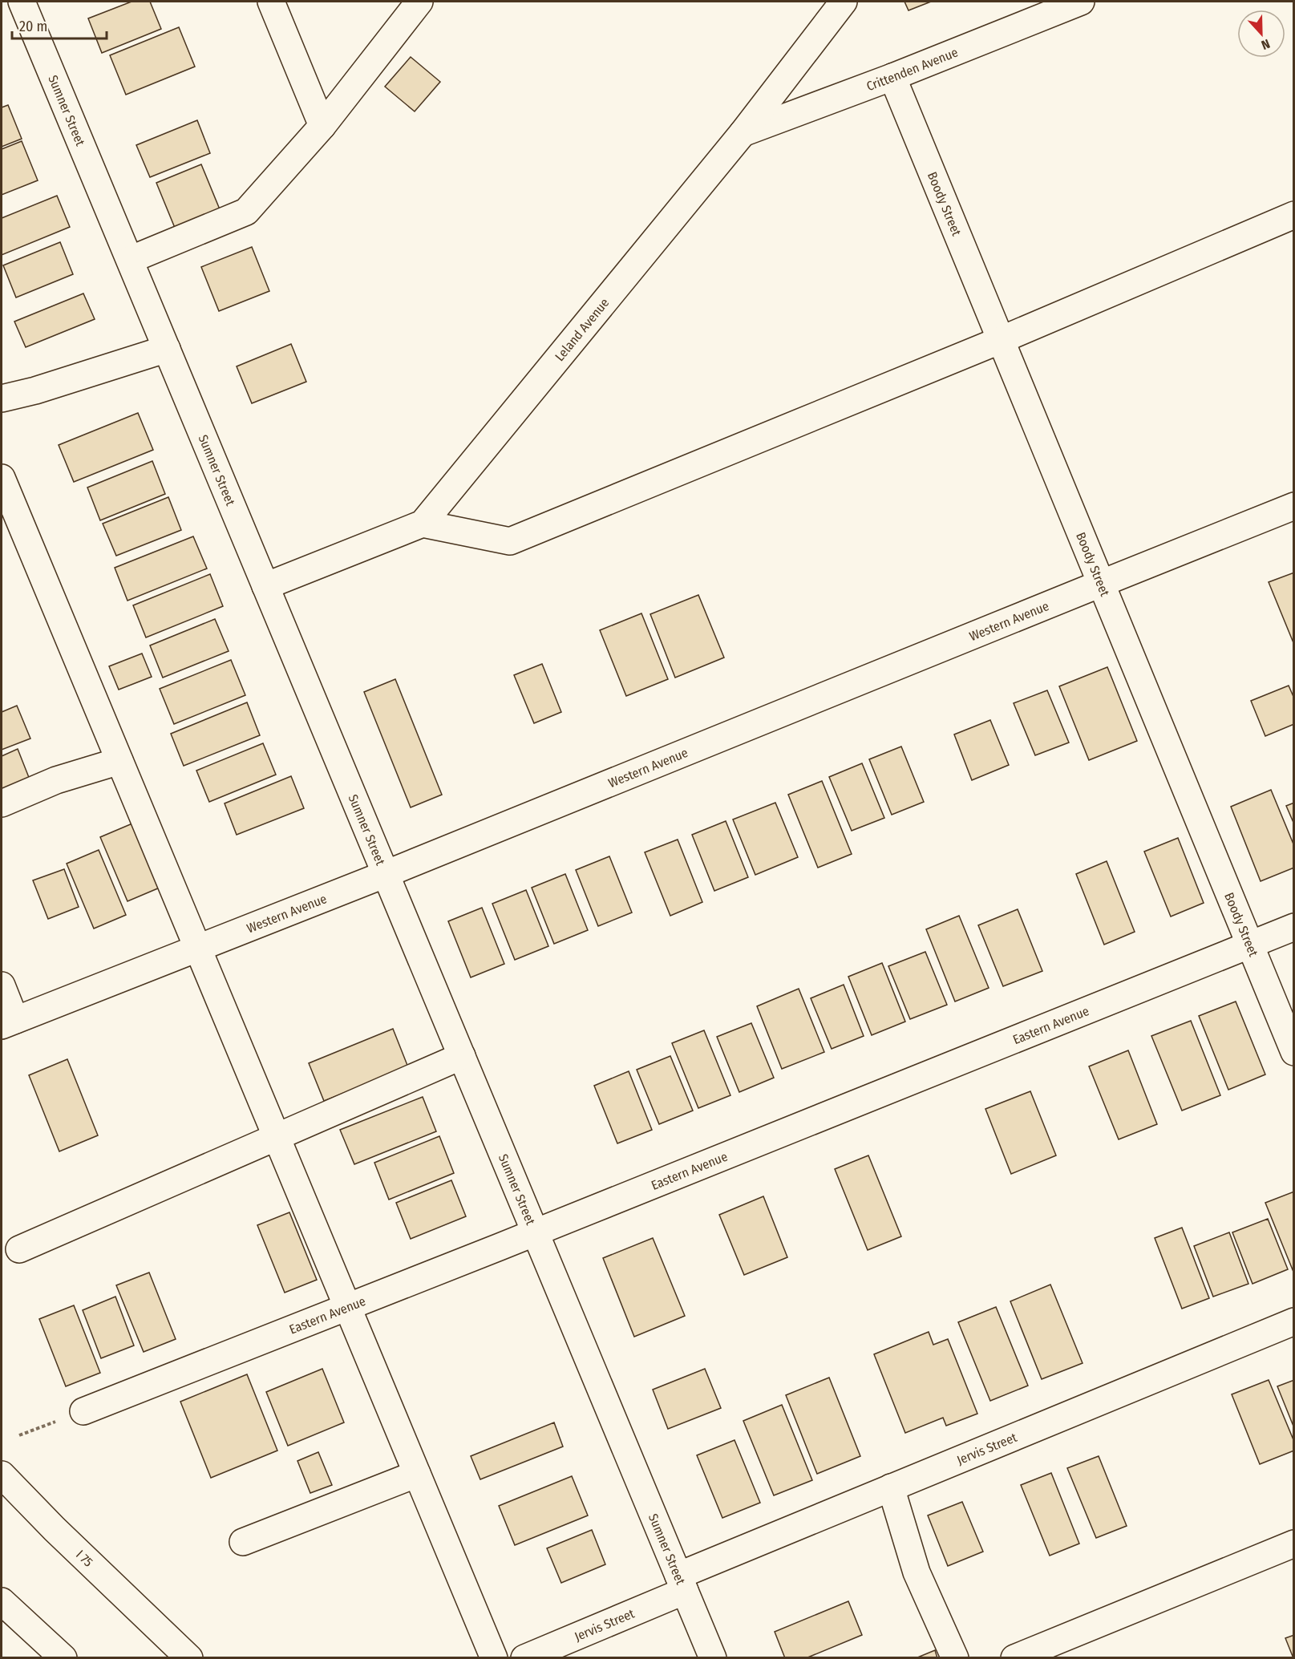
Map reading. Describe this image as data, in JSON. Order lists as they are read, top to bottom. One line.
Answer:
{"streets":{"main road":["Crittenden Avenue","Sumner Street","Boody Street","Leland Avenue","Western Avenue","Eastern Avenue","Jervis Street","I 75"]},"crossings":[["Crittenden Avenue","Boody Street"],["Crittenden Avenue","Leland Avenue"],["Sumner Street","Leland Avenue"],["Sumner Street","Western Avenue"],["Sumner Street","Eastern Avenue"],["Sumner Street","Jervis Street"],["Boody Street","Western Avenue"],["Boody Street","Eastern Avenue"]],"scale_bar":"20 m","north":"bottom"}
